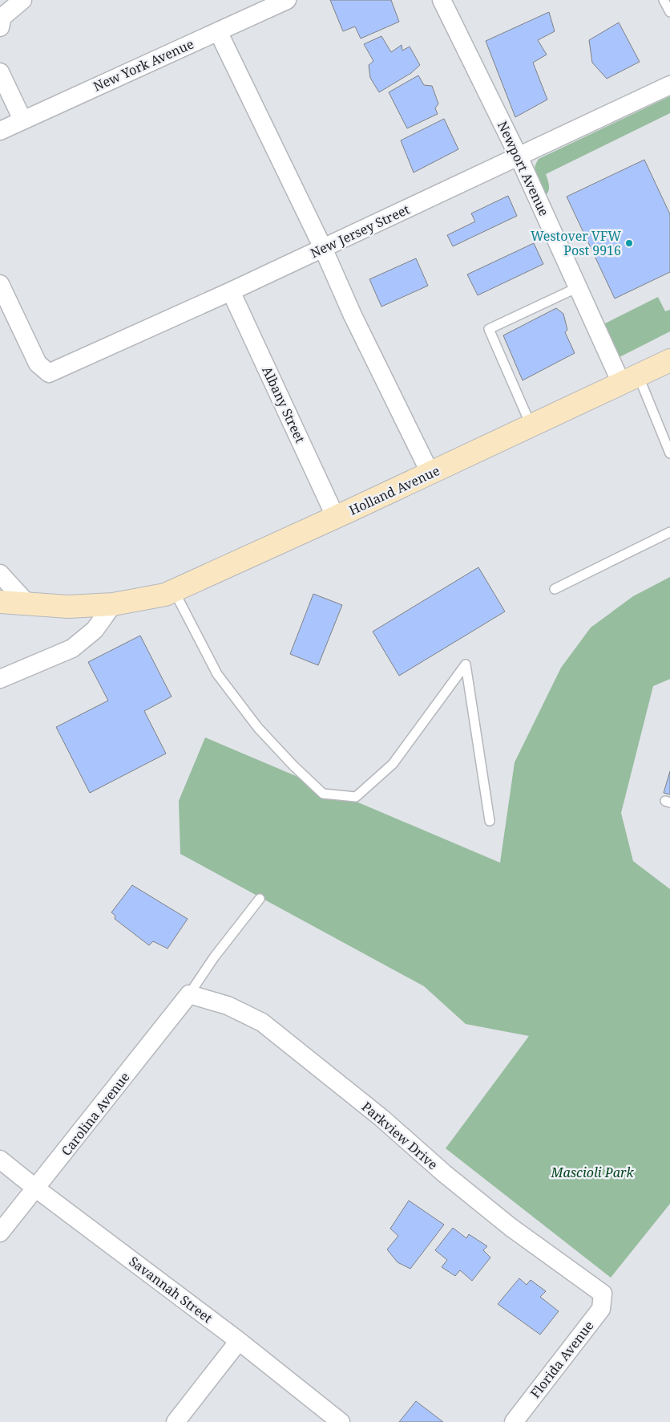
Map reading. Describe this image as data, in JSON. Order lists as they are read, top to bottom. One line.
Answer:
{"streets":{"main road":["Holland Avenue"],"street":["New York Avenue","Newport Avenue","New Jersey Street","Albany Street","Carolina Avenue","Parkview Drive","Savannah Street","Florida Avenue"]},"crossings":[["Newport Avenue","New Jersey Street"],["Newport Avenue","Holland Avenue"],["New Jersey Street","Albany Street"],["Albany Street","Holland Avenue"],["Carolina Avenue","Parkview Drive"],["Carolina Avenue","Savannah Street"],["Parkview Drive","Florida Avenue"]],"parks":["Mascioli Park"],"places":["Westover VFW Post 9916"]}
